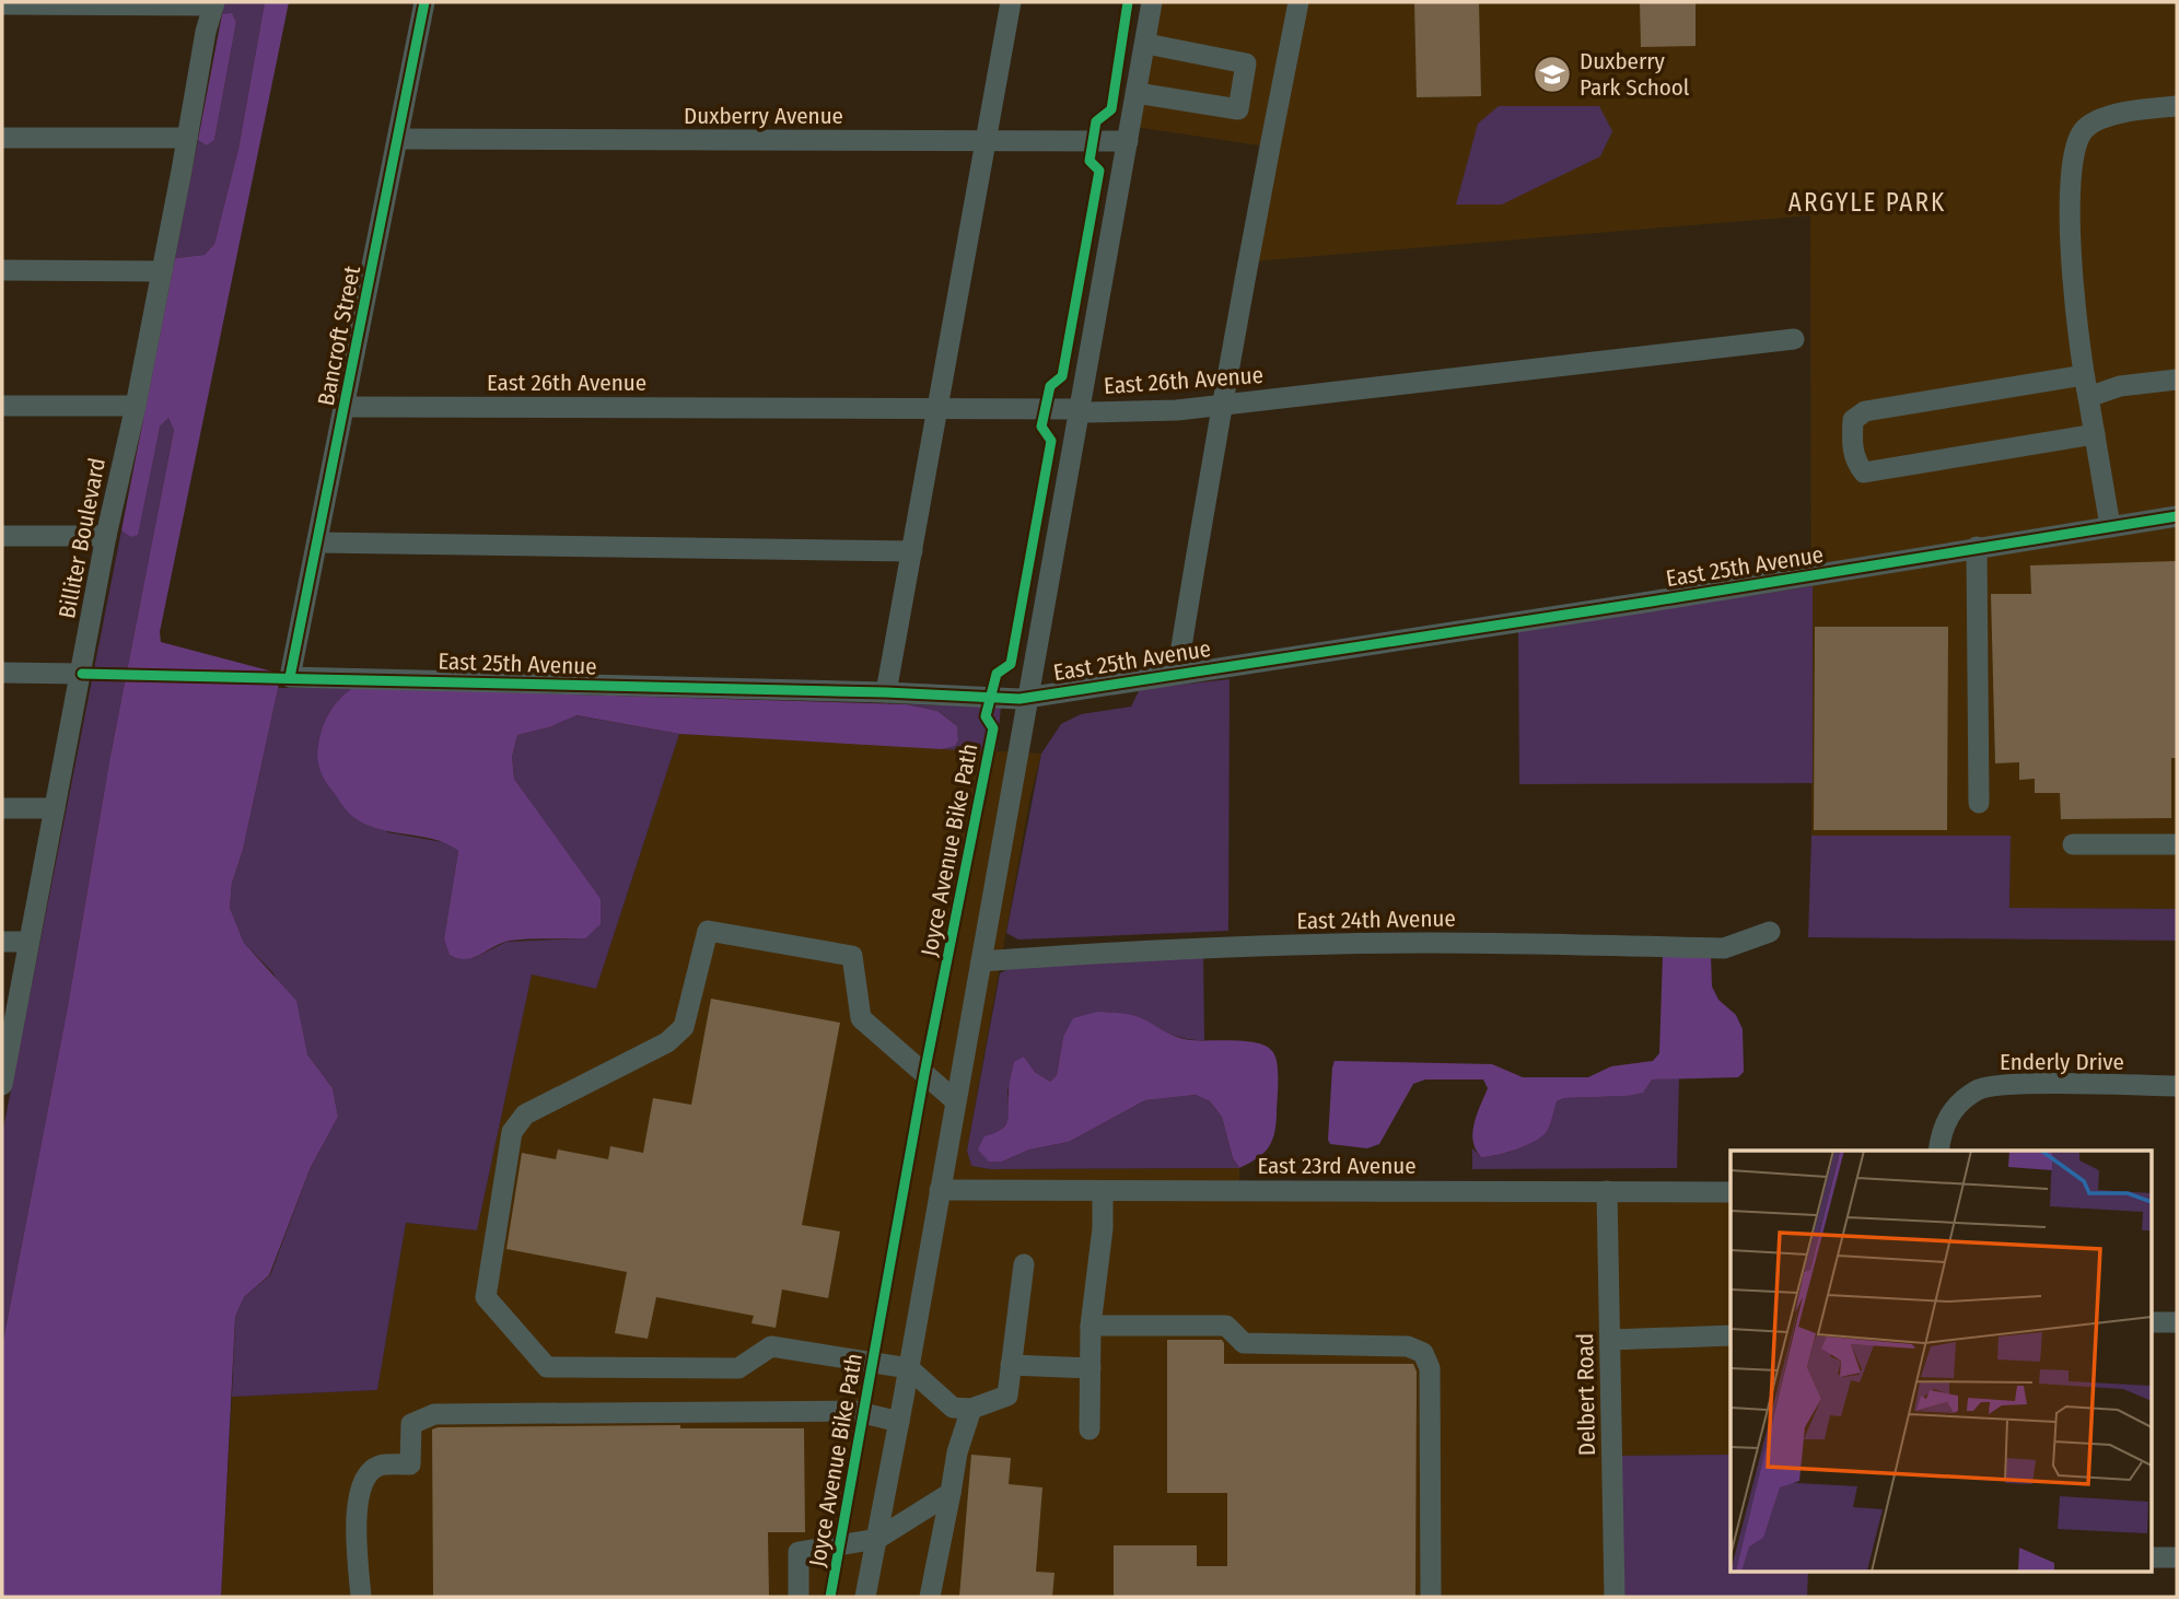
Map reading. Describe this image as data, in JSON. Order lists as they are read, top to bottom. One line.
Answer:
{"streets":{"street":["Duxberry Avenue","Bancroft Street","East 26th Avenue","Billiter Boulevard","East 25th Avenue","East 24th Avenue","Enderly Drive","East 23rd Avenue","Delbert Road"],"cycle path":["Joyce Avenue Bike Path"]},"crossings":[["Duxberry Avenue","Bancroft Street"],["Bancroft Street","East 26th Avenue"],["Bancroft Street","East 25th Avenue"],["East 23rd Avenue","Delbert Road"]],"districts":["ARGYLE PARK"],"places":{"school or university":["Duxberry Park School"]}}
